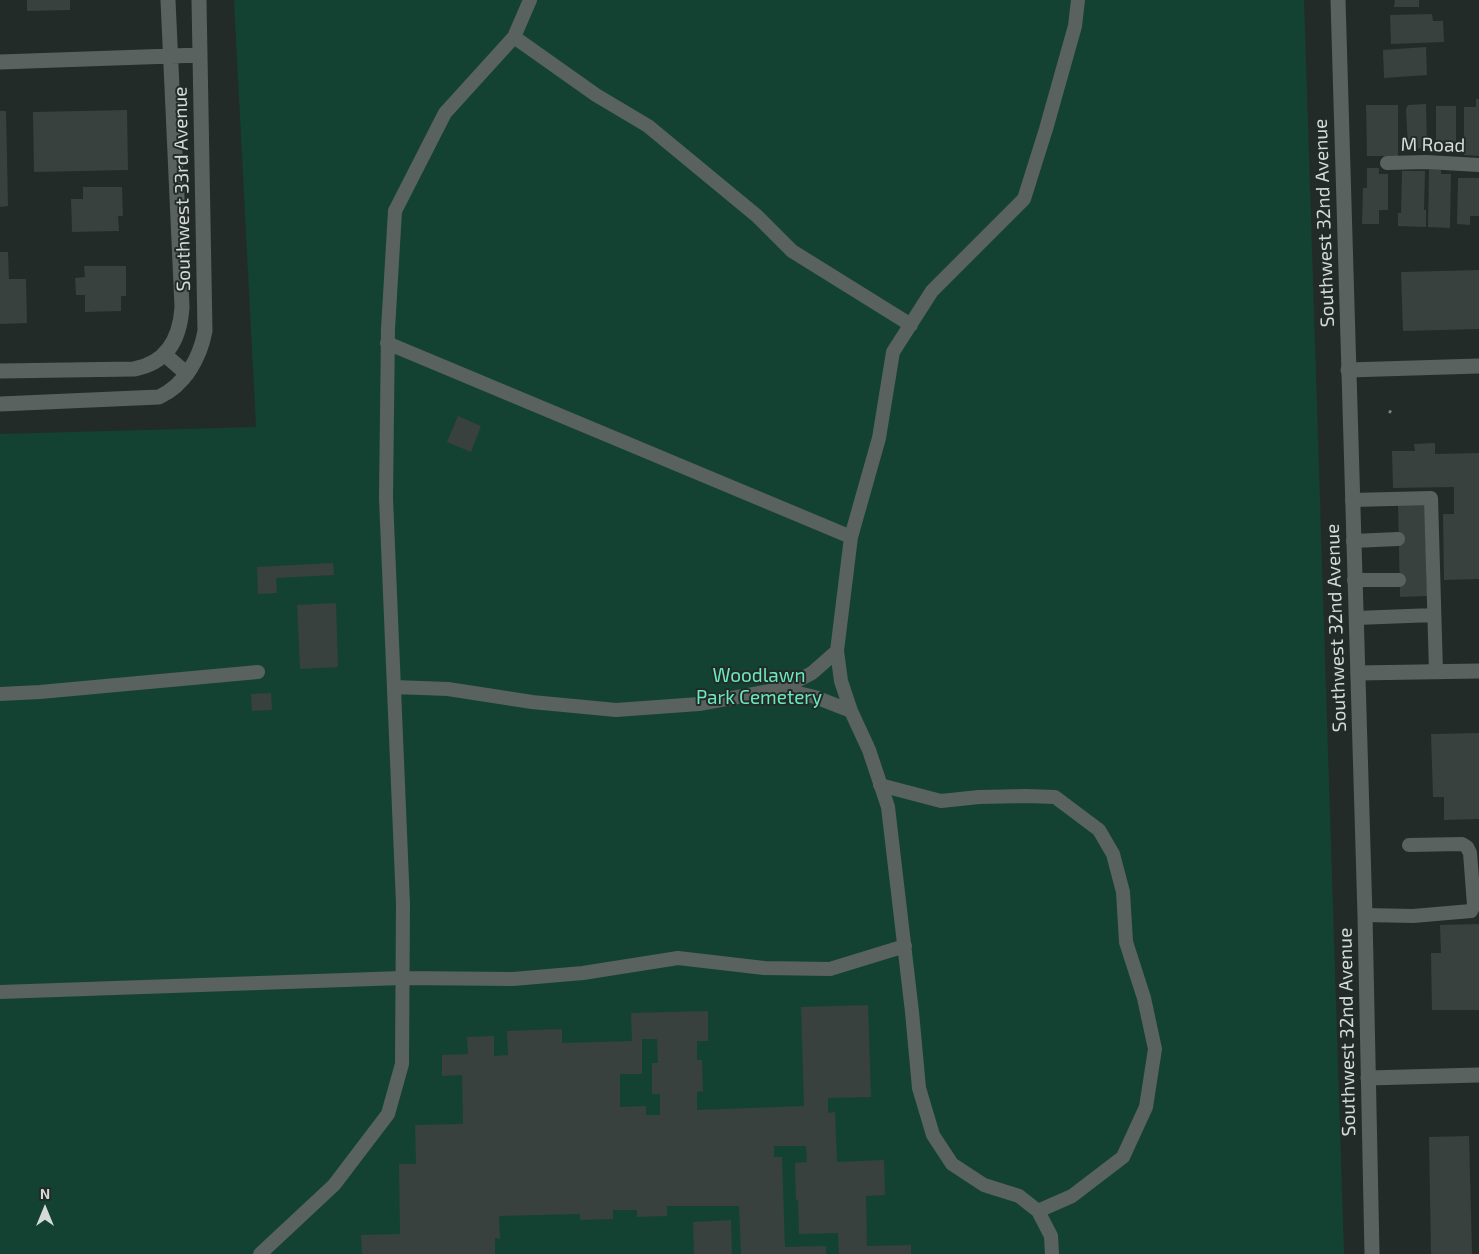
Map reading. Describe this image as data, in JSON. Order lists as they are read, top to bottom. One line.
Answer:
{"streets":{"street":["Southwest 33rd Avenue","Southwest 32nd Avenue"],"lane":["M Road"]},"parks":["Woodlawn Park Cemetery"],"north":"top"}
